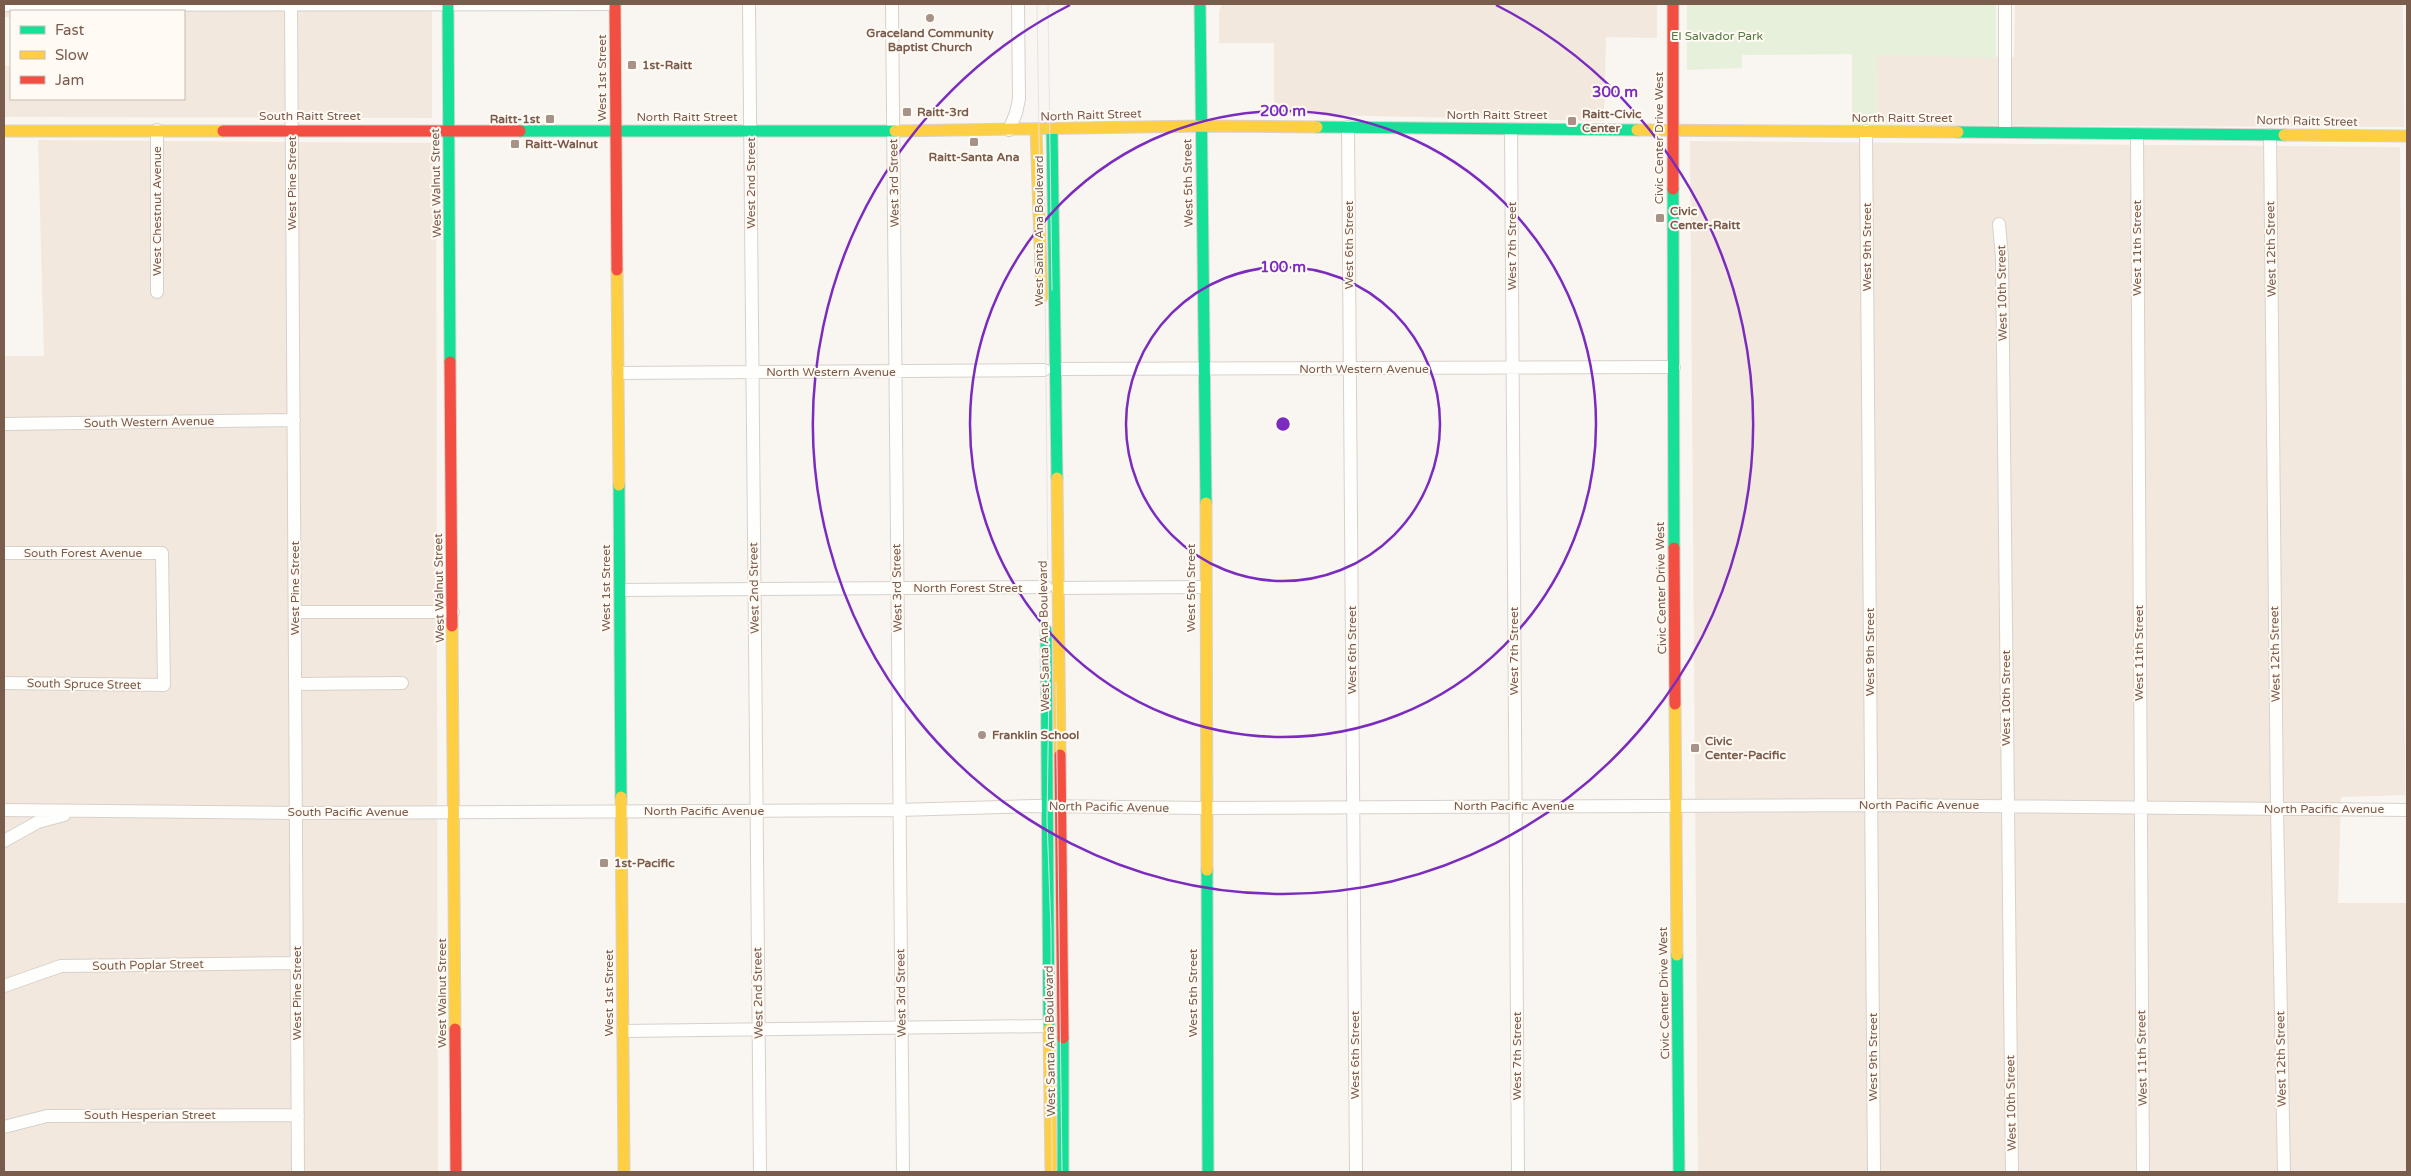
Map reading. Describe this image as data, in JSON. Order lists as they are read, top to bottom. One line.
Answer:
{"streets":{"street":["West 1st Street","North Raitt Street","South Raitt Street","Civic Center Drive West","West Pine Street","West Walnut Street","West 2nd Street","West 3rd Street","West 5th Street","West Chestnut Avenue","West Santa Ana Boulevard","West 6th Street","West 7th Street","West 9th Street","West 11th Street","West 12th Street","West 10th Street","North Western Avenue","South Western Avenue","South Forest Avenue","North Forest Street","South Spruce Street","North Pacific Avenue","South Pacific Avenue","South Poplar Street","South Hesperian Street"]},"crossings":[["West 1st Street","North Raitt Street"],["West 1st Street","South Raitt Street"],["West 1st Street","North Western Avenue"],["West 1st Street","North Forest Street"],["West 1st Street","North Pacific Avenue"],["West 1st Street","South Pacific Avenue"],["North Raitt Street","South Raitt Street"],["North Raitt Street","Civic Center Drive West"],["North Raitt Street","West 2nd Street"],["North Raitt Street","West 3rd Street"],["North Raitt Street","West 5th Street"],["North Raitt Street","West Santa Ana Boulevard"],["North Raitt Street","West 6th Street"],["North Raitt Street","West 7th Street"],["North Raitt Street","West 9th Street"],["North Raitt Street","West 11th Street"],["North Raitt Street","West 12th Street"],["South Raitt Street","West Pine Street"],["South Raitt Street","West Walnut Street"],["South Raitt Street","West Chestnut Avenue"],["Civic Center Drive West","North Western Avenue"],["Civic Center Drive West","North Pacific Avenue"],["West Pine Street","South Western Avenue"],["West Pine Street","South Pacific Avenue"],["West Pine Street","South Poplar Street"],["West Pine Street","South Hesperian Street"],["West Walnut Street","South Pacific Avenue"],["West 2nd Street","North Western Avenue"],["West 2nd Street","North Forest Street"],["West 2nd Street","North Pacific Avenue"],["West 3rd Street","North Western Avenue"],["West 3rd Street","North Forest Street"],["West 3rd Street","North Pacific Avenue"],["West 5th Street","North Western Avenue"],["West 5th Street","North Forest Street"],["West 5th Street","North Pacific Avenue"],["West Santa Ana Boulevard","North Western Avenue"],["West Santa Ana Boulevard","North Forest Street"],["West Santa Ana Boulevard","North Pacific Avenue"],["West 6th Street","North Western Avenue"],["West 6th Street","North Pacific Avenue"],["West 7th Street","North Western Avenue"],["West 7th Street","North Pacific Avenue"],["West 9th Street","North Pacific Avenue"],["West 11th Street","North Pacific Avenue"],["West 12th Street","North Pacific Avenue"],["West 10th Street","North Pacific Avenue"],["South Forest Avenue","South Spruce Street"],["North Pacific Avenue","South Pacific Avenue"]],"parks":["El Salvador Park"],"places":{"other":["Graceland Community Baptist Church","Franklin School"],"transit":["1st-Raitt","Raitt-3rd","Raitt-1st","Raitt-Civic Center","Raitt-Santa Ana","Raitt-Walnut","Civic Center-Raitt","Civic Center-Pacific","1st-Pacific"]},"legend":["Fast","Slow","Jam"],"rings":["300 m","200 m","100 m"]}
